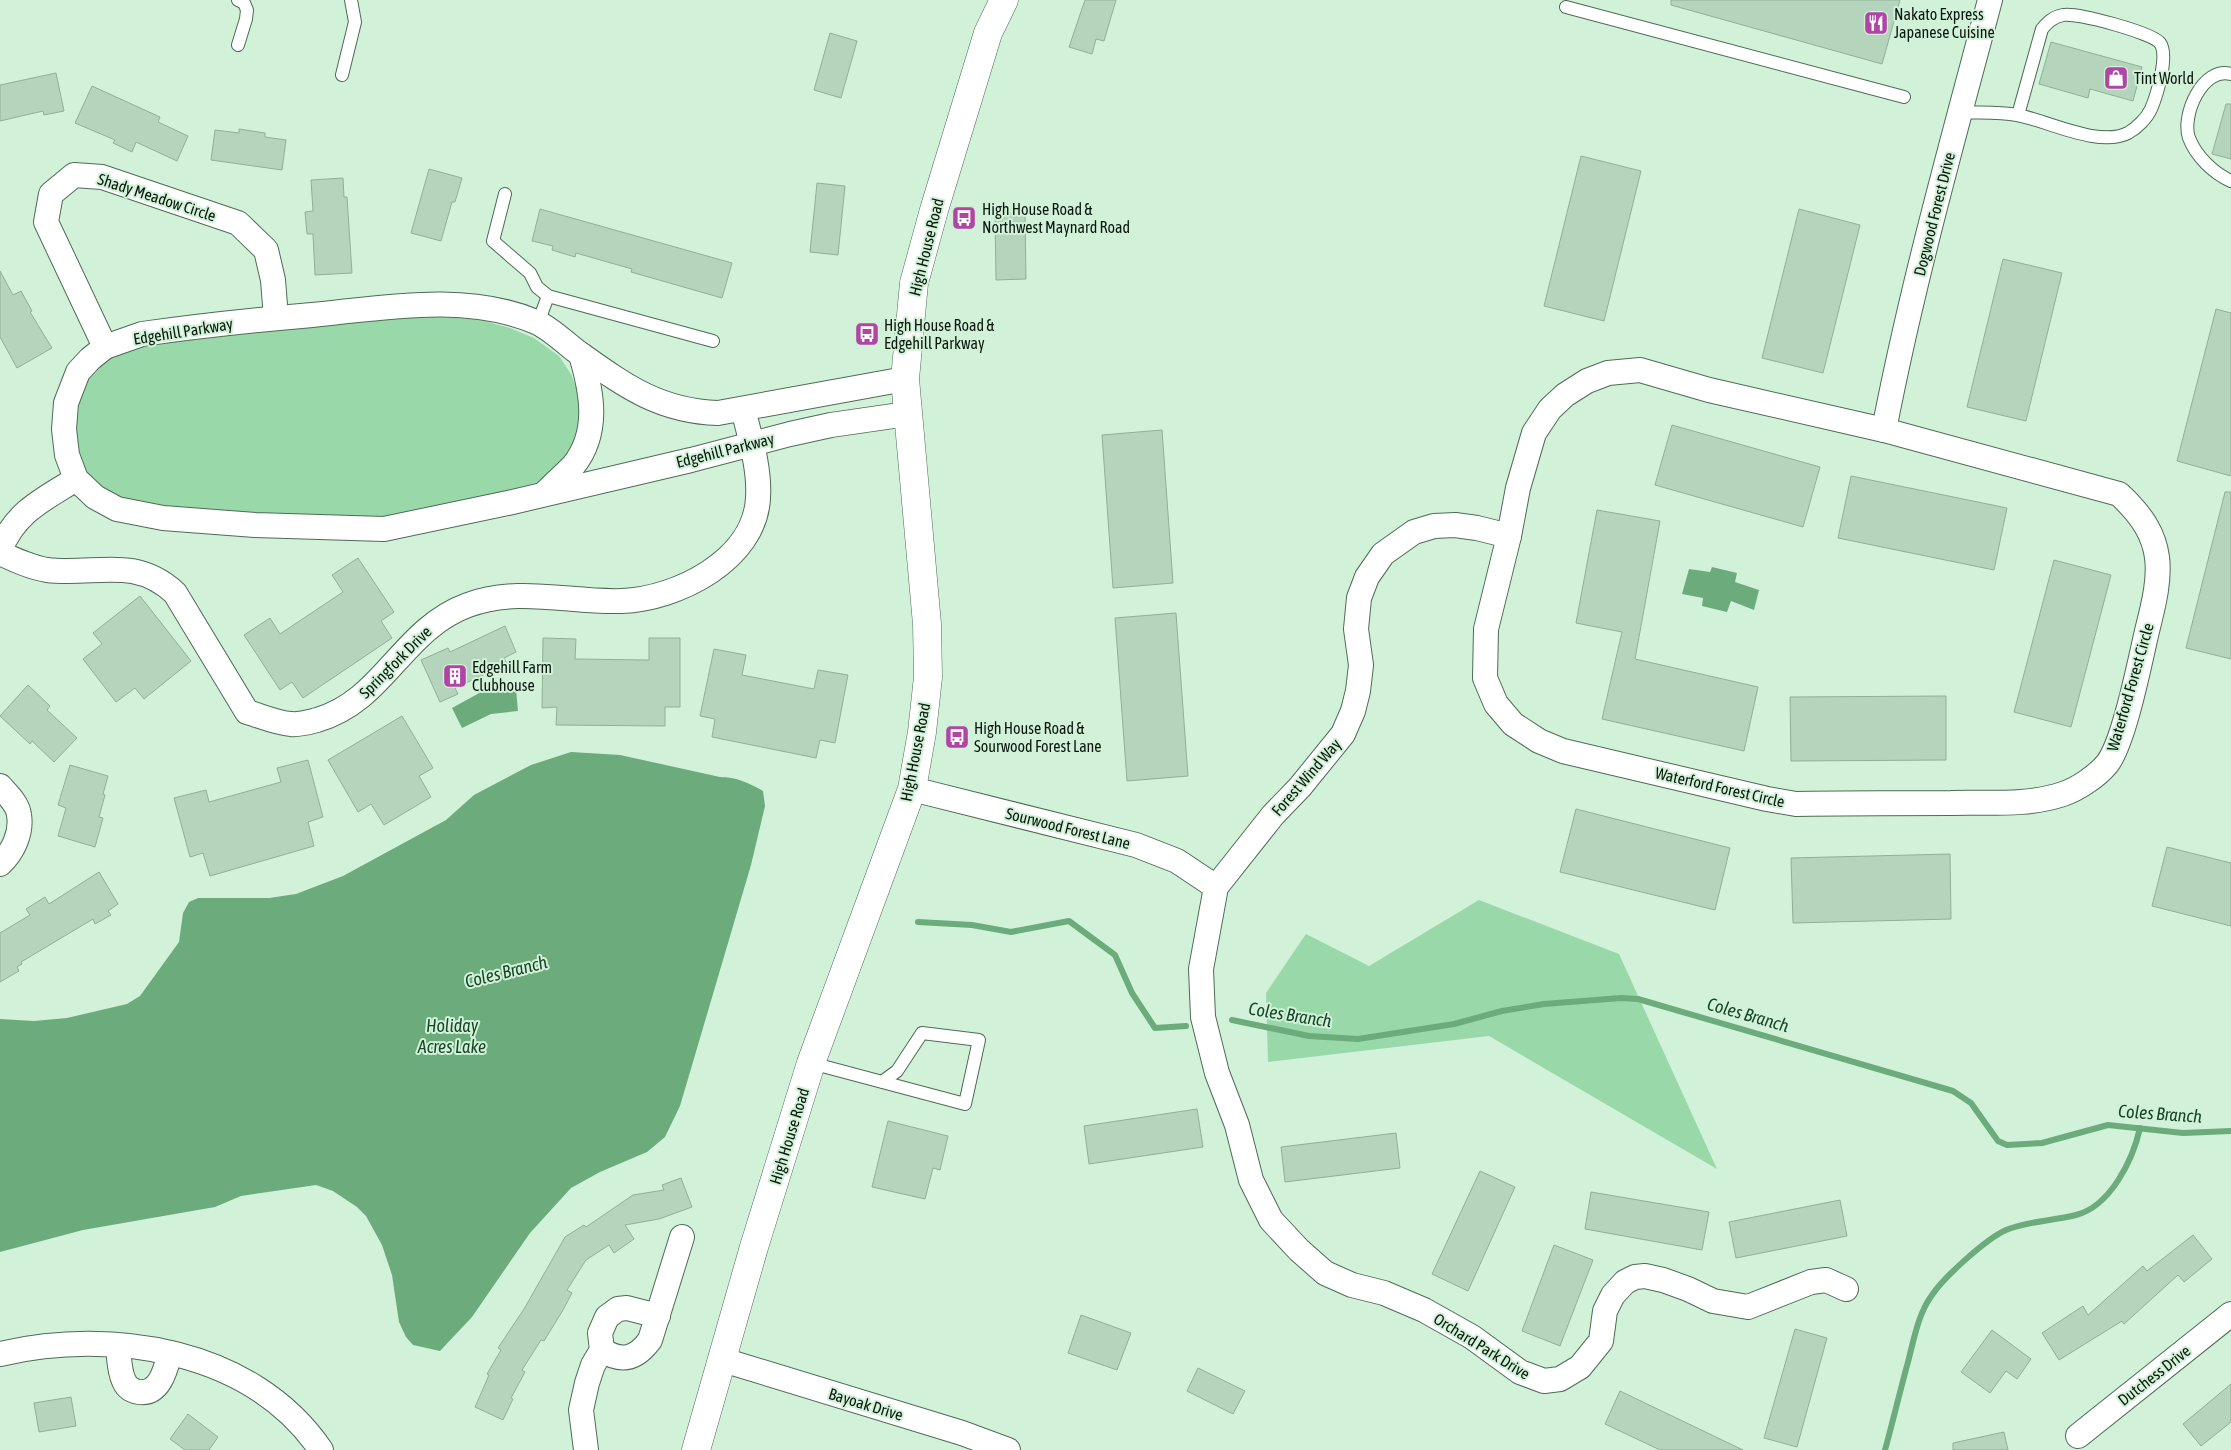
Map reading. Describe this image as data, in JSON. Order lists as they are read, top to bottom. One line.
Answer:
{"streets":{"main road":["High House Road"],"street":["Shady Meadow Circle","Dogwood Forest Drive","Edgehill Parkway","Springfork Drive","Waterford Forest Circle","Forest Wind Way","Sourwood Forest Lane","Orchard Park Drive","Dutchess Drive","Bayoak Drive"]},"crossings":[["Shady Meadow Circle","Edgehill Parkway"],["Dogwood Forest Drive","Waterford Forest Circle"],["High House Road","Edgehill Parkway"],["High House Road","Sourwood Forest Lane"],["High House Road","Bayoak Drive"],["Edgehill Parkway","Springfork Drive"],["Waterford Forest Circle","Forest Wind Way"],["Forest Wind Way","Sourwood Forest Lane"],["Forest Wind Way","Orchard Park Drive"],["Sourwood Forest Lane","Orchard Park Drive"]],"water":["Coles Branch","Holiday Acres Lake"],"places":{"restaurant":["Nakato Express Japanese Cuisine"],"shop":["Tint World"],"bus stop":["High House Road & Northwest Maynard Road","High House Road & Edgehill Parkway","High House Road & Sourwood Forest Lane"],"building":["Edgehill Farm Clubhouse"]}}
